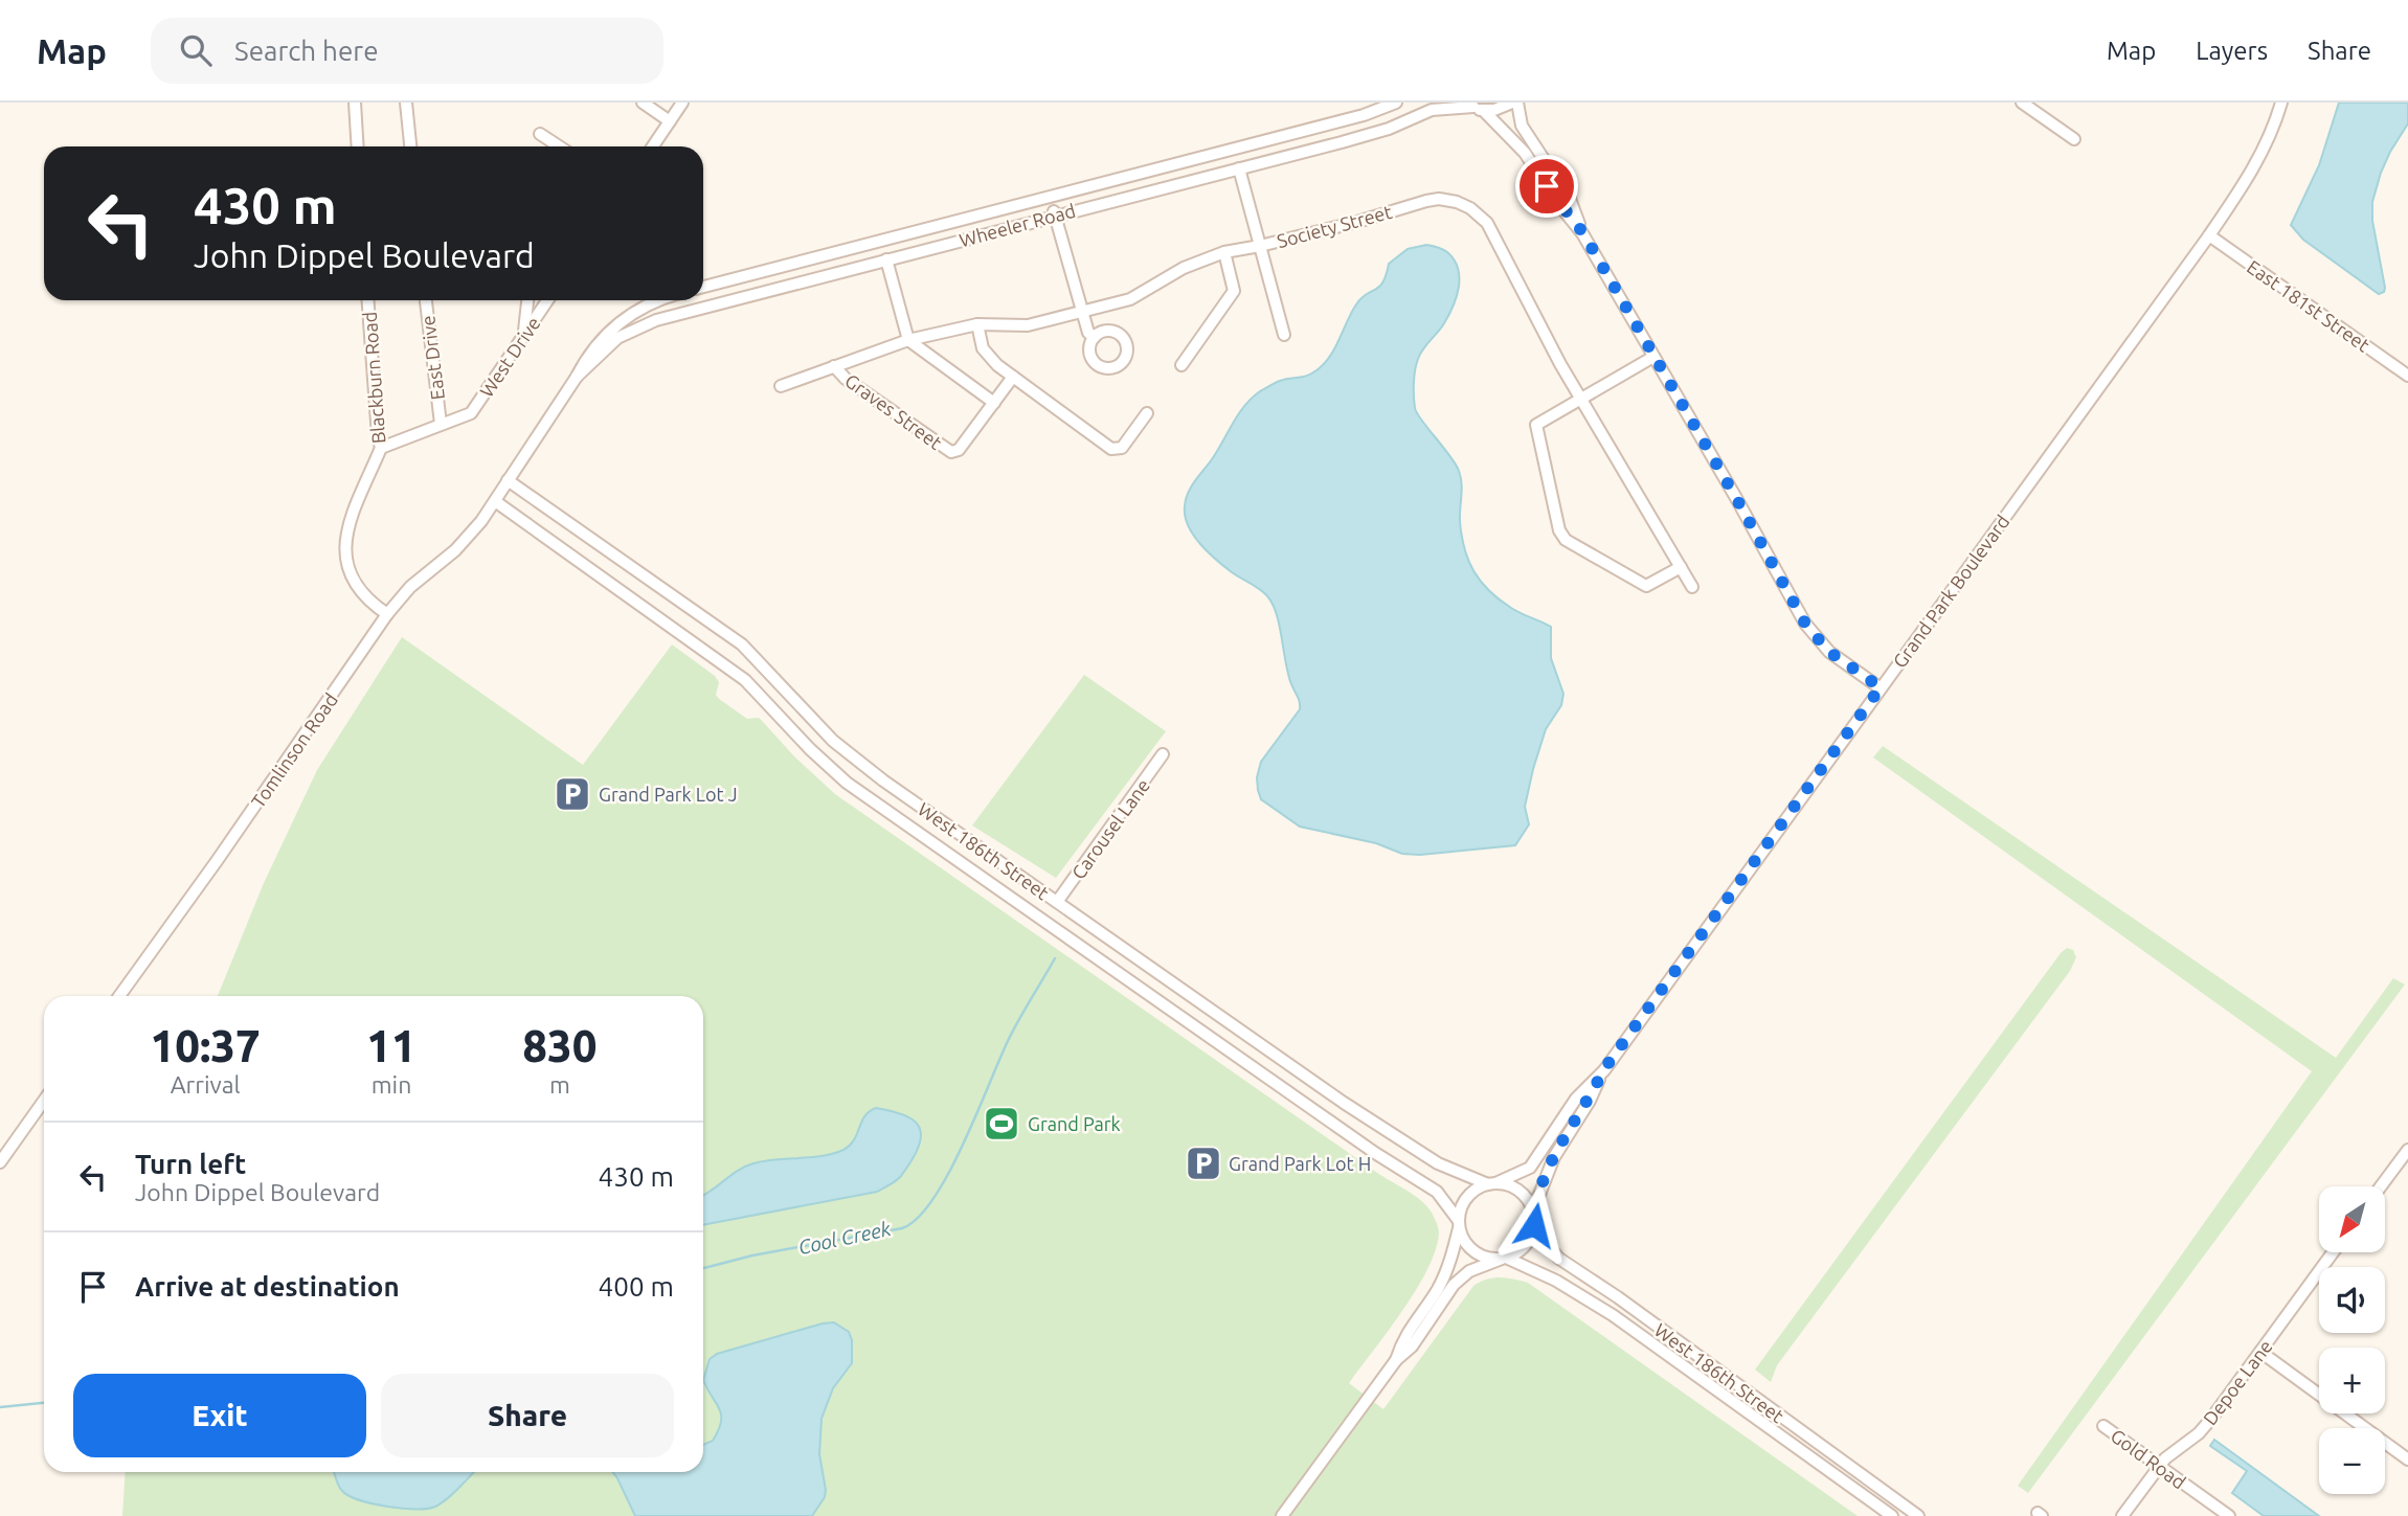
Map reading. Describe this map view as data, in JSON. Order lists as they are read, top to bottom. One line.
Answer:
{"streets":{"street":["Wheeler Road","Society Street","East 181st Street","West Drive","East Drive","Blackburn Road","Graves Street","Grand Park Boulevard","Tomlinson Road","Carousel Lane","West 186th Street","Depoe Lane","Gold Road"]},"crossings":[["Wheeler Road","Tomlinson Road"],["Wheeler Road","West 186th Street"],["Society Street","Graves Street"],["East 181st Street","Grand Park Boulevard"],["West Drive","East Drive"],["West Drive","Blackburn Road"],["Blackburn Road","Tomlinson Road"],["Grand Park Boulevard","West 186th Street"],["Tomlinson Road","West 186th Street"],["Carousel Lane","West 186th Street"],["Depoe Lane","Gold Road"]],"water":["Cool Creek"],"places":{"parking":["Grand Park Lot J","Grand Park Lot H"],"sports":["Grand Park"]},"north":"bottom left","page":{"header":"Map","search":"Search here","nav":["Map","Layers","Share"],"turn":["430 m","John Dippel Boulevard"],"eta":["10:37","Arrival","11","min","830","m"],"list":[{"name":"Turn left","note":"John Dippel Boulevard","value":"430 m"},{"name":"Arrive at destination","value":"400 m"}],"map_buttons":["+","−"],"buttons":["Exit","Share"]}}
